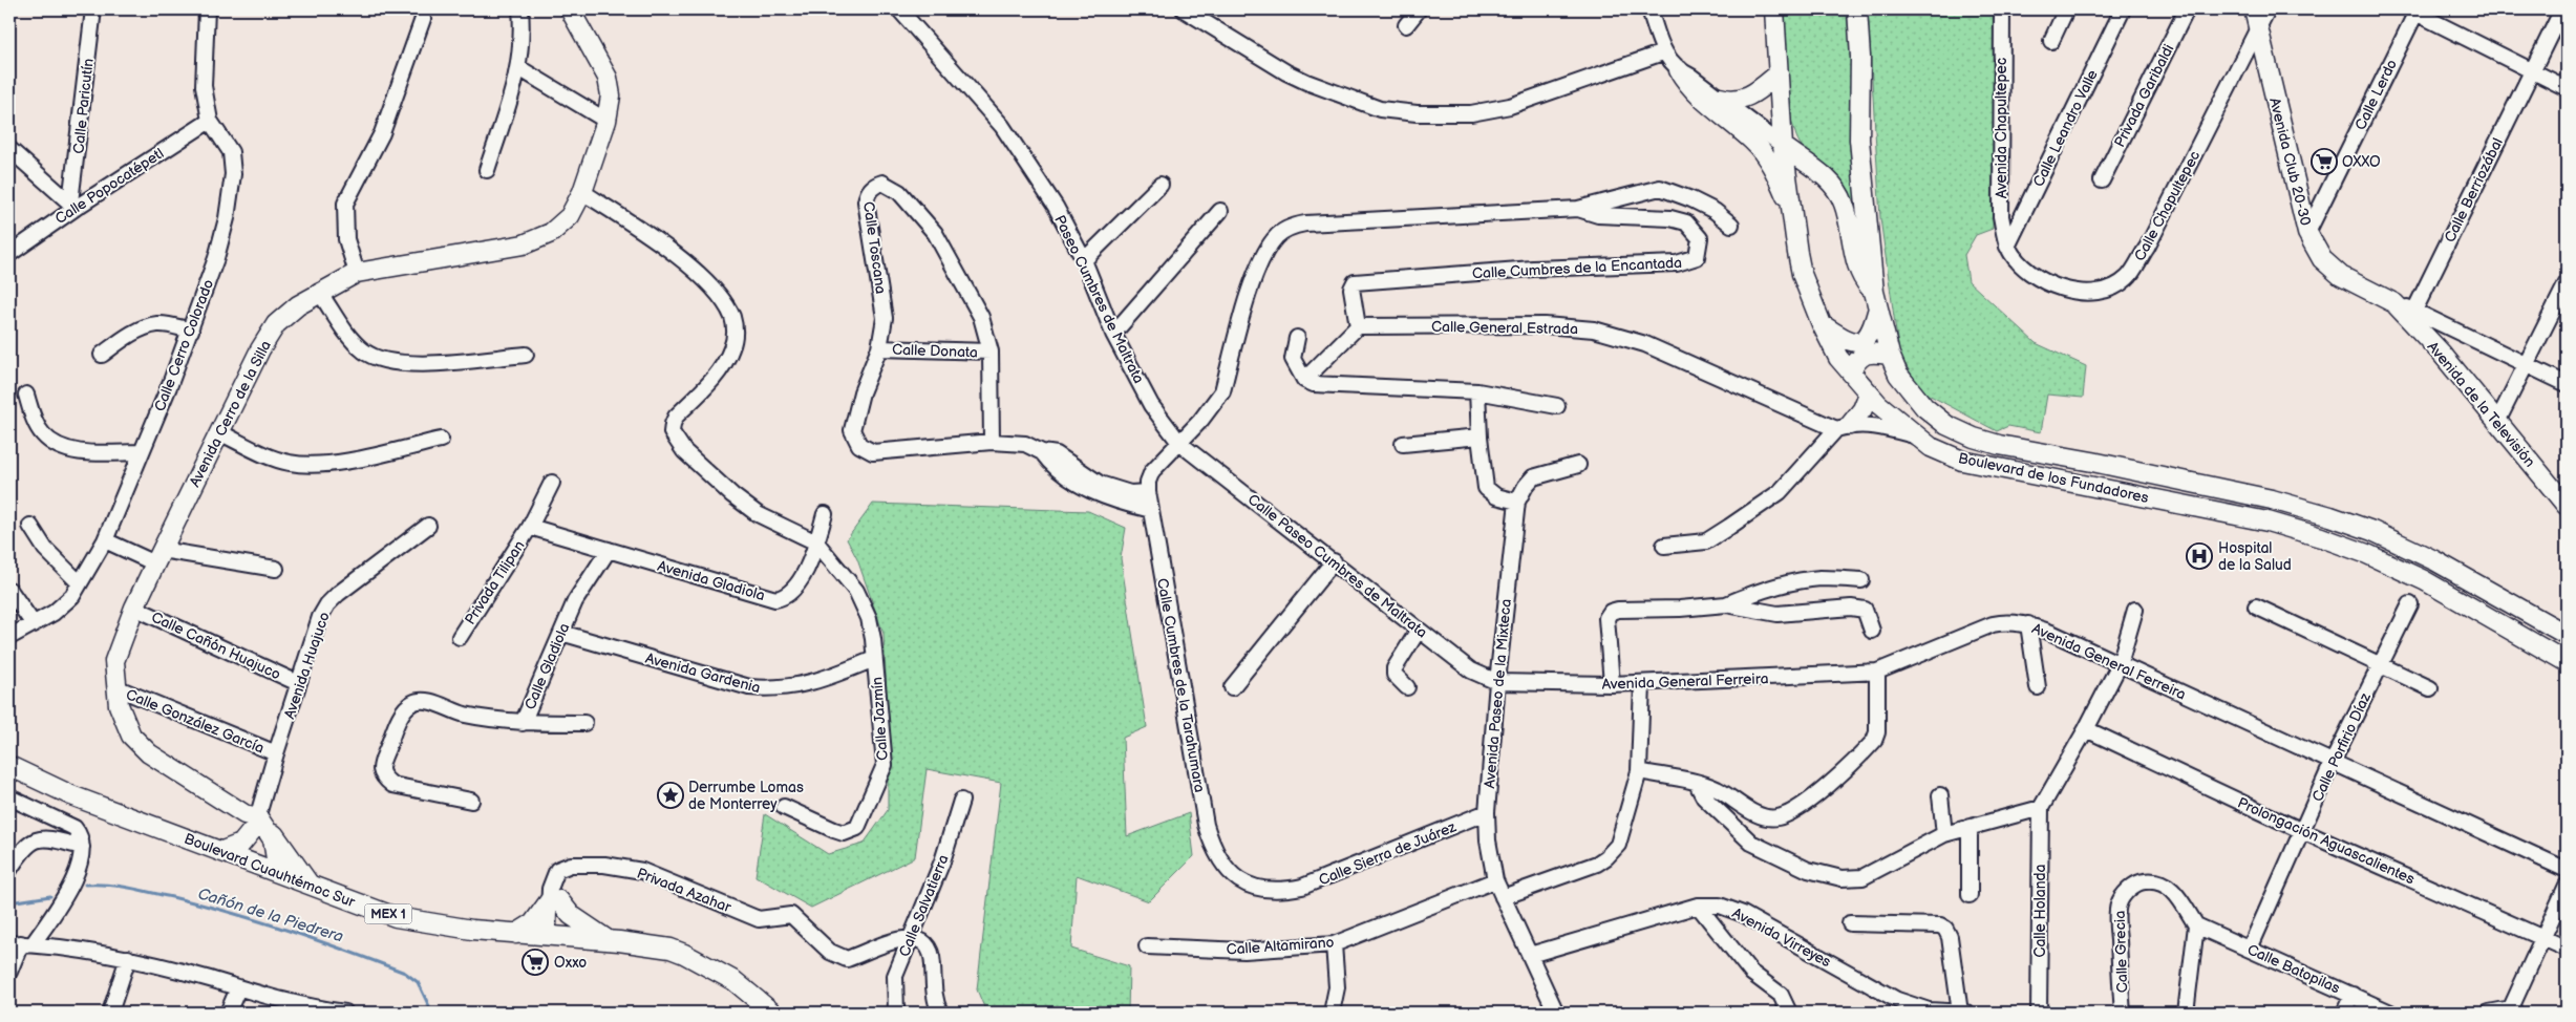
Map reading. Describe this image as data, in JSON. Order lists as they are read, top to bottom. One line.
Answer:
{"streets":{"main road":["Avenida Club 20-30","Avenida de la Televisión","Avenida Cerro de la Silla","Boulevard de los Fundadores","Boulevard Cuauhtémoc Sur","MEX 1"],"street":["Calle Lerdo","Privada Garibaldi","Calle Paricutín","Avenida Chapultepec","Calle Leandro Valle","Calle Popocatépetl","Calle Berriozábal","Calle Chapultepec","Calle Toscana","Calle Cumbres de la Encantada","Paseo Cumbres de Maltrata","Calle General Estrada","Calle Cerro Colorado","Calle Donata","Calle Paseo Cumbres de Maltrata","Avenida Gladiola","Privada Tilipan","Calle Cañón Huajuco","Avenida General Ferreira","Avenida Huajuco","Calle Gladiola","Avenida Gardenia","Calle Cumbres de la Tarahumara","Avenida Paseo de la Mixteca","Calle Jazmín","Calle González García","Calle Porfirio Díaz","Prolongación Aguascalientes","Calle Sierra de Juárez","Privada Azahar","Calle Salvatierra","Calle Holanda","Avenida Virreyes","Calle Altamirano","Calle Grecia","Calle Batopilas"]},"crossings":[["Calle Lerdo","Avenida Club 20-30"],["Calle Paricutín","Calle Popocatépetl"],["Avenida Chapultepec","Calle Leandro Valle"],["Avenida Chapultepec","Calle Chapultepec"],["Calle Leandro Valle","Calle Chapultepec"],["Avenida Club 20-30","Calle Chapultepec"],["Avenida Club 20-30","Avenida de la Televisión"],["Calle Popocatépetl","Calle Cerro Colorado"],["Calle Toscana","Calle Donata"],["Calle Toscana","Calle Cumbres de la Tarahumara"],["Calle Cumbres de la Encantada","Paseo Cumbres de Maltrata"],["Calle Cumbres de la Encantada","Calle General Estrada"],["Calle Cumbres de la Encantada","Calle Paseo Cumbres de Maltrata"],["Calle Cumbres de la Encantada","Calle Cumbres de la Tarahumara"],["Paseo Cumbres de Maltrata","Calle Paseo Cumbres de Maltrata"],["Paseo Cumbres de Maltrata","Calle Cumbres de la Tarahumara"],["Calle General Estrada","Boulevard de los Fundadores"],["Avenida Cerro de la Silla","Calle Cañón Huajuco"],["Avenida Cerro de la Silla","Avenida Huajuco"],["Avenida Cerro de la Silla","Calle González García"],["Avenida Cerro de la Silla","Boulevard Cuauhtémoc Sur"],["Calle Paseo Cumbres de Maltrata","Avenida General Ferreira"],["Calle Paseo Cumbres de Maltrata","Calle Cumbres de la Tarahumara"],["Calle Paseo Cumbres de Maltrata","Avenida Paseo de la Mixteca"],["Avenida Gladiola","Privada Tilipan"],["Avenida Gladiola","Calle Gladiola"],["Avenida Gladiola","Calle Jazmín"],["Privada Tilipan","Calle Gladiola"],["Calle Cañón Huajuco","Avenida Huajuco"],["Avenida General Ferreira","Avenida Paseo de la Mixteca"],["Avenida General Ferreira","Calle Porfirio Díaz"],["Avenida Huajuco","Calle González García"],["Calle Gladiola","Avenida Gardenia"],["Avenida Gardenia","Calle Jazmín"],["Calle Cumbres de la Tarahumara","Calle Sierra de Juárez"],["Avenida Paseo de la Mixteca","Calle Sierra de Juárez"],["Avenida Paseo de la Mixteca","Avenida Virreyes"],["Avenida Paseo de la Mixteca","Calle Altamirano"],["Calle Porfirio Díaz","Prolongación Aguascalientes"],["Calle Porfirio Díaz","Calle Batopilas"],["Boulevard Cuauhtémoc Sur","Privada Azahar"],["Privada Azahar","Calle Salvatierra"],["Calle Grecia","Calle Batopilas"]],"water":["Cañón de la Piedrera"],"places":{"supermarket":["OXXO","Oxxo"],"hospital":["Hospital de la Salud"],"place":["Derrumbe Lomas de Monterrey"]}}
